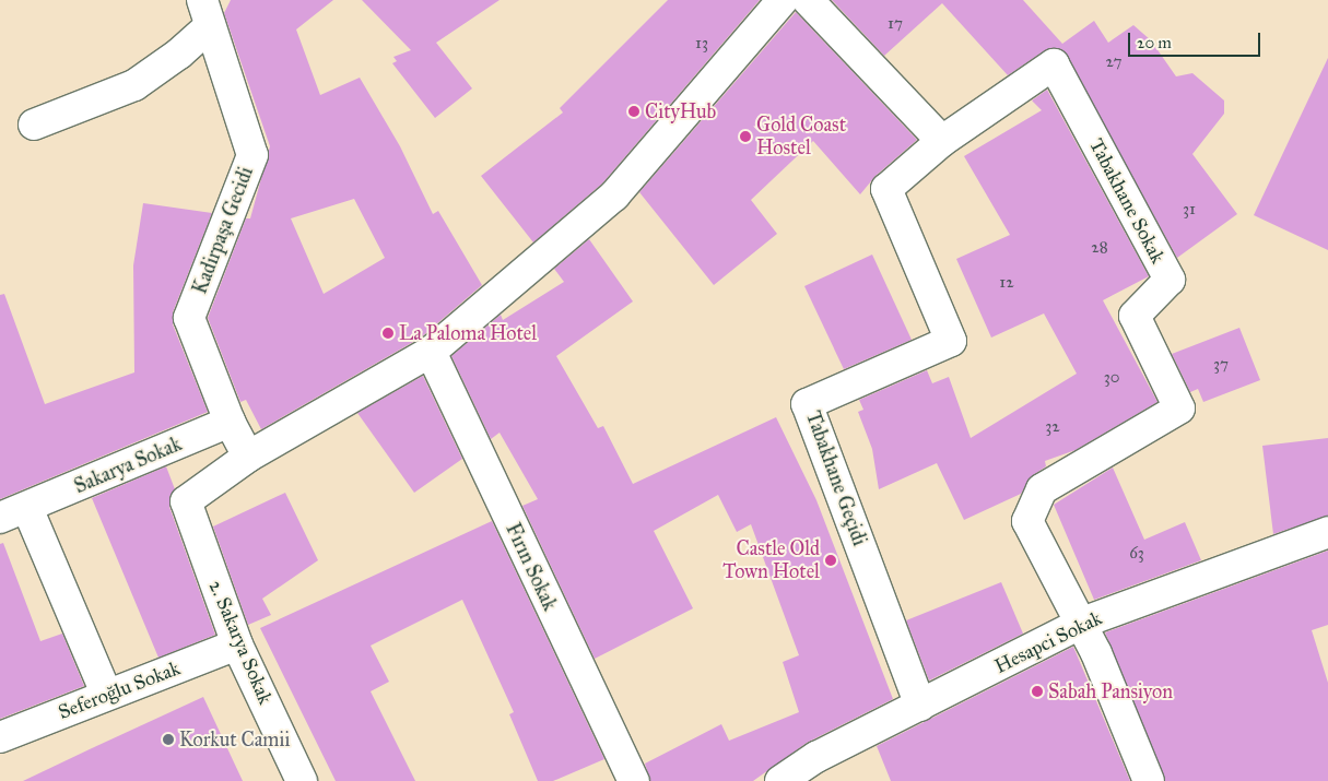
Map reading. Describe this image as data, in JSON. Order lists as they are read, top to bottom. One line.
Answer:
{"streets":{"street":["Tabakhane Sokak","Kadirpaşa Gecidi","Sakarya Sokak","Tabakhane Geçidi","Fırın Sokak","2. Sakarya Sokak","Hesapci Sokak","Seferoğlu Sokak"]},"crossings":[["Tabakhane Sokak","Tabakhane Geçidi"],["Tabakhane Sokak","Hesapci Sokak"],["Kadirpaşa Gecidi","Sakarya Sokak"],["Kadirpaşa Gecidi","2. Sakarya Sokak"],["Tabakhane Geçidi","Hesapci Sokak"],["2. Sakarya Sokak","Seferoğlu Sokak"]],"places":["CityHub","Gold Coast Hostel","La Paloma Hotel","Castle Old Town Hotel","Sabah Pansiyon","Korkut Camii"],"house_numbers":["17","13","27","31","28","12","37","30","32","63"],"scale_bar":"20 m"}
